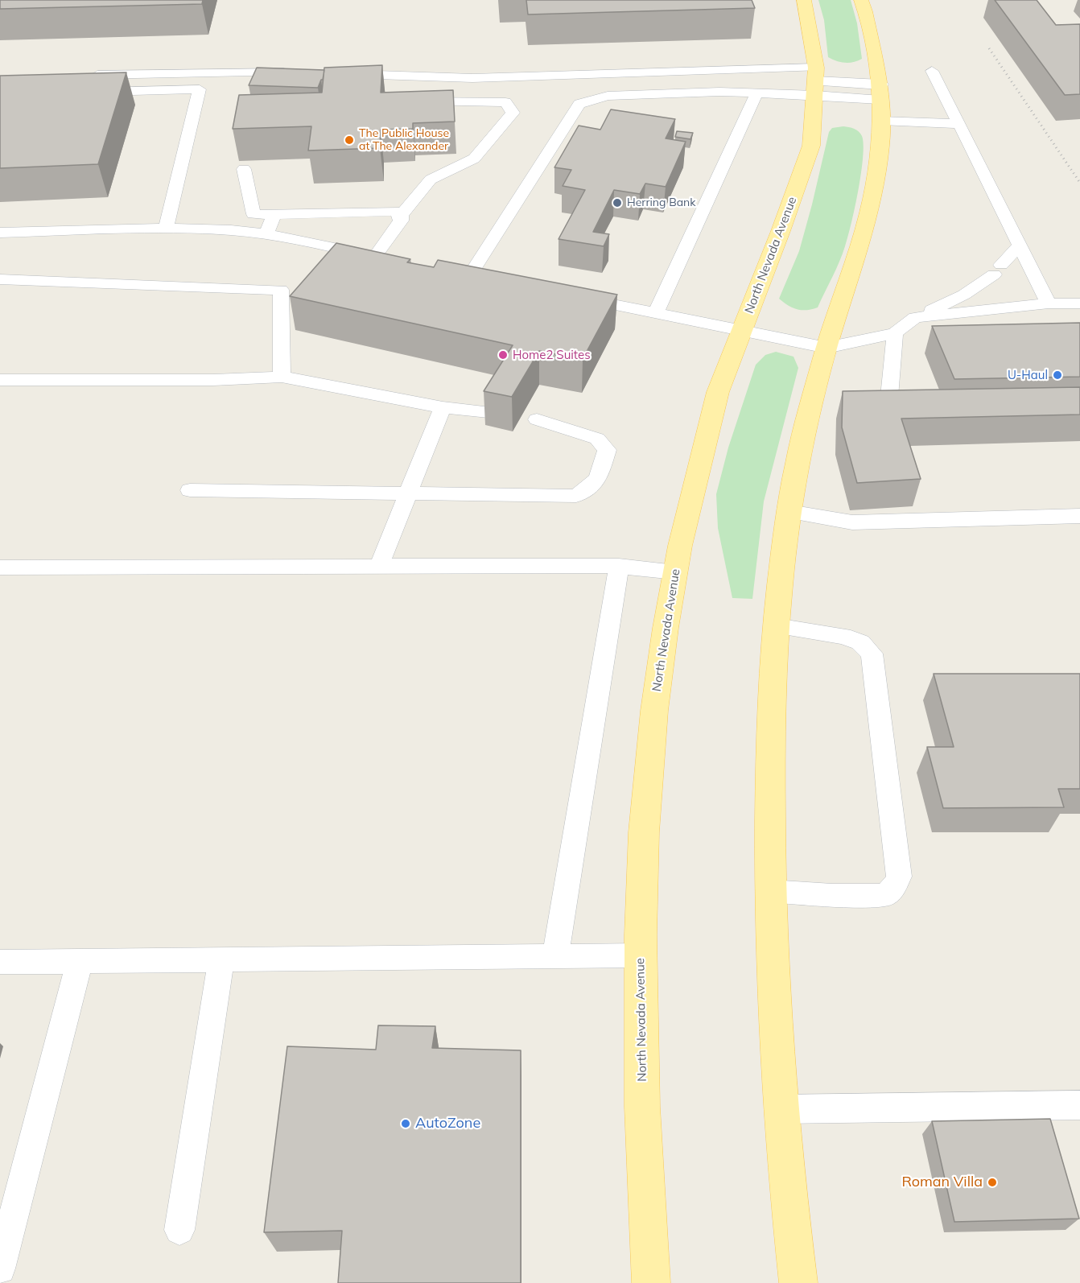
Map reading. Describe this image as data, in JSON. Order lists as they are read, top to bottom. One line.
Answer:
{"streets":{"main road":["North Nevada Avenue"]},"places":["The Public House at The Alexander","Herring Bank","Home2 Suites","U-Haul","AutoZone","Roman Villa"]}
